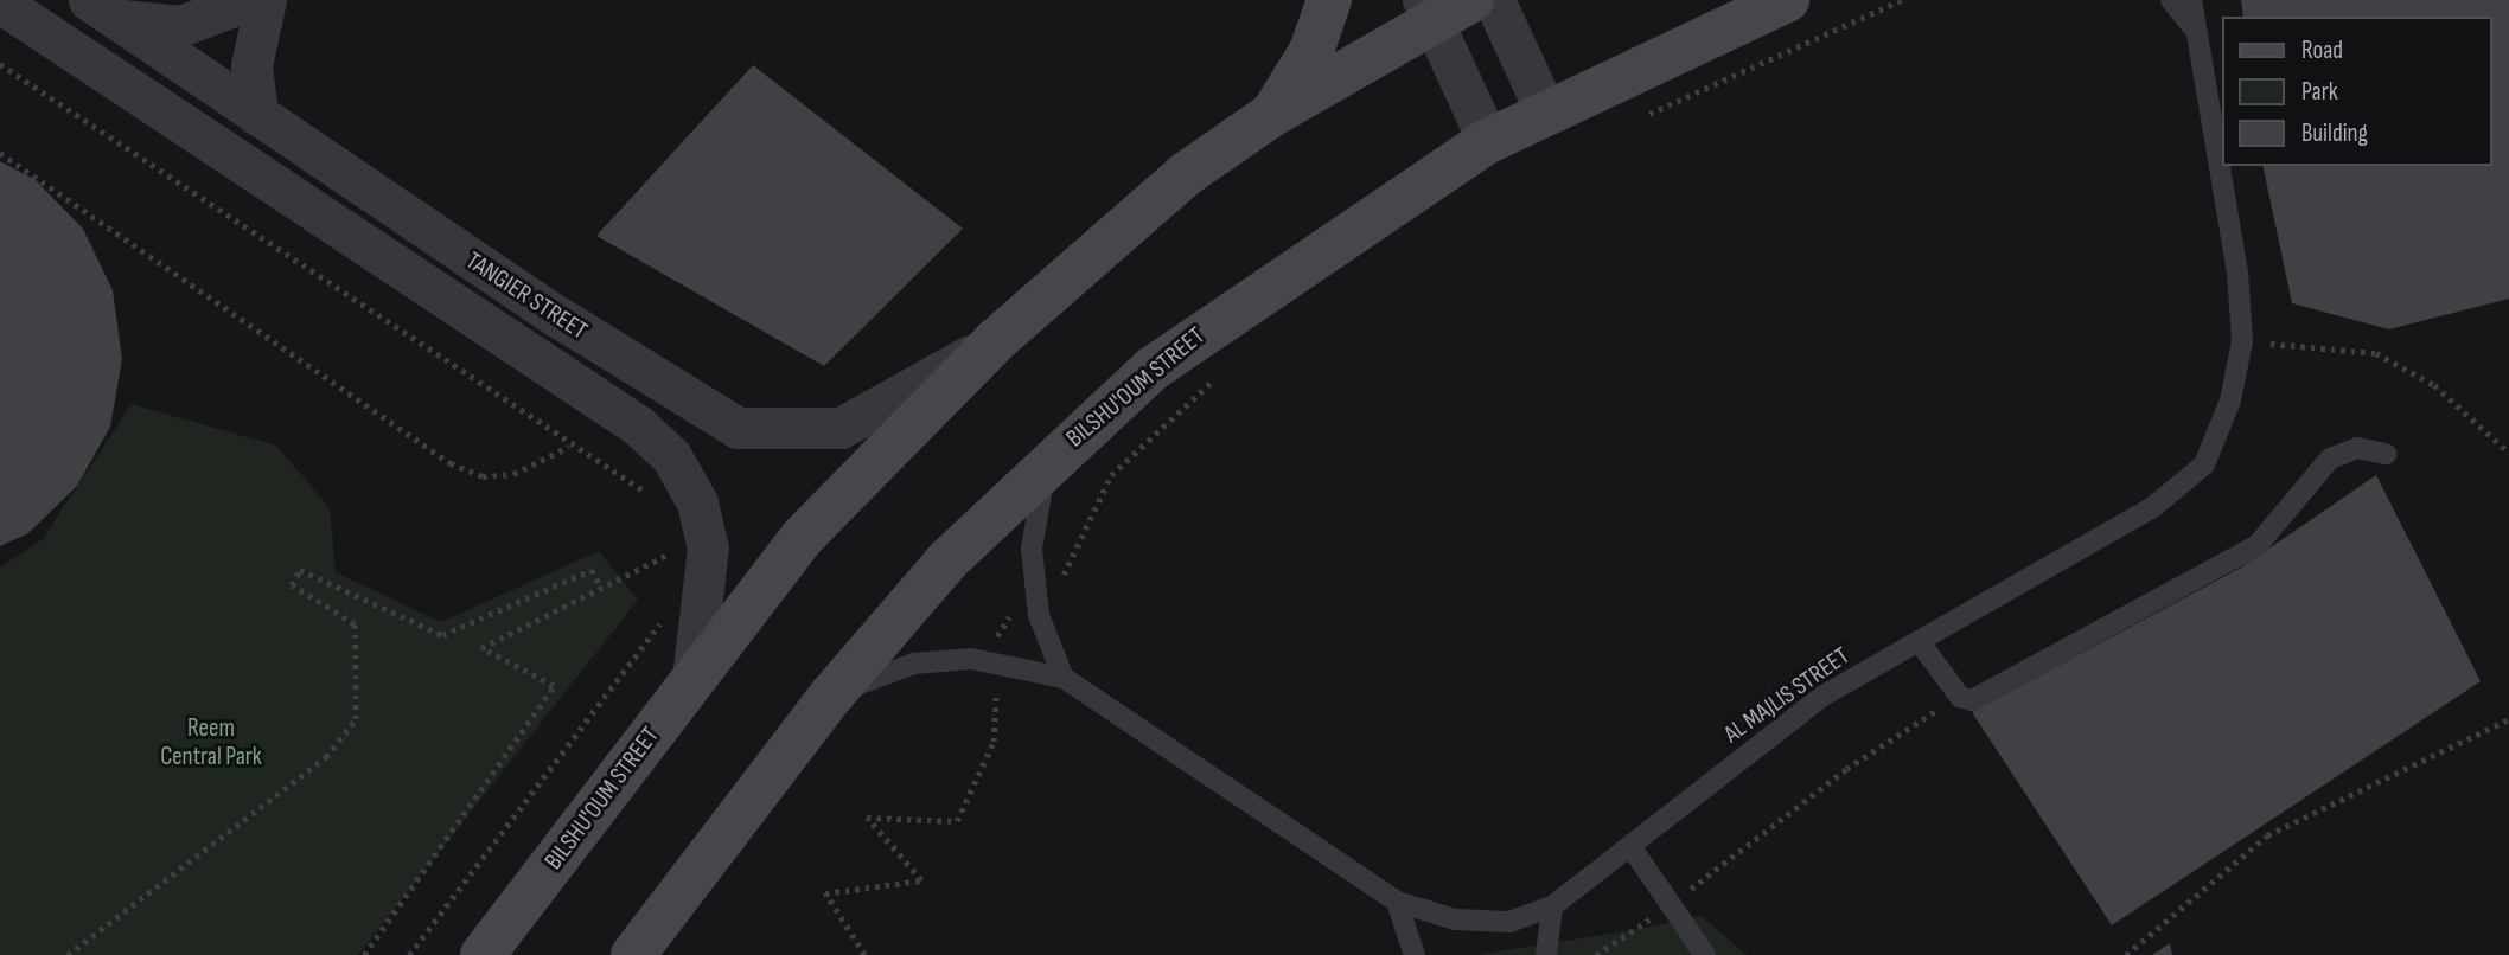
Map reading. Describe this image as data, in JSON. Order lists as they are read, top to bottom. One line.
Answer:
{"streets":{"main road":["BILSHU'OUM STREET"],"street":["TANGIER STREET"],"lane":["AL MAJLIS STREET"]},"crossings":[["TANGIER STREET","BILSHU'OUM STREET"],["BILSHU'OUM STREET","AL MAJLIS STREET"]],"parks":["Reem Central Park"],"legend":["Road","Park","Building"]}
